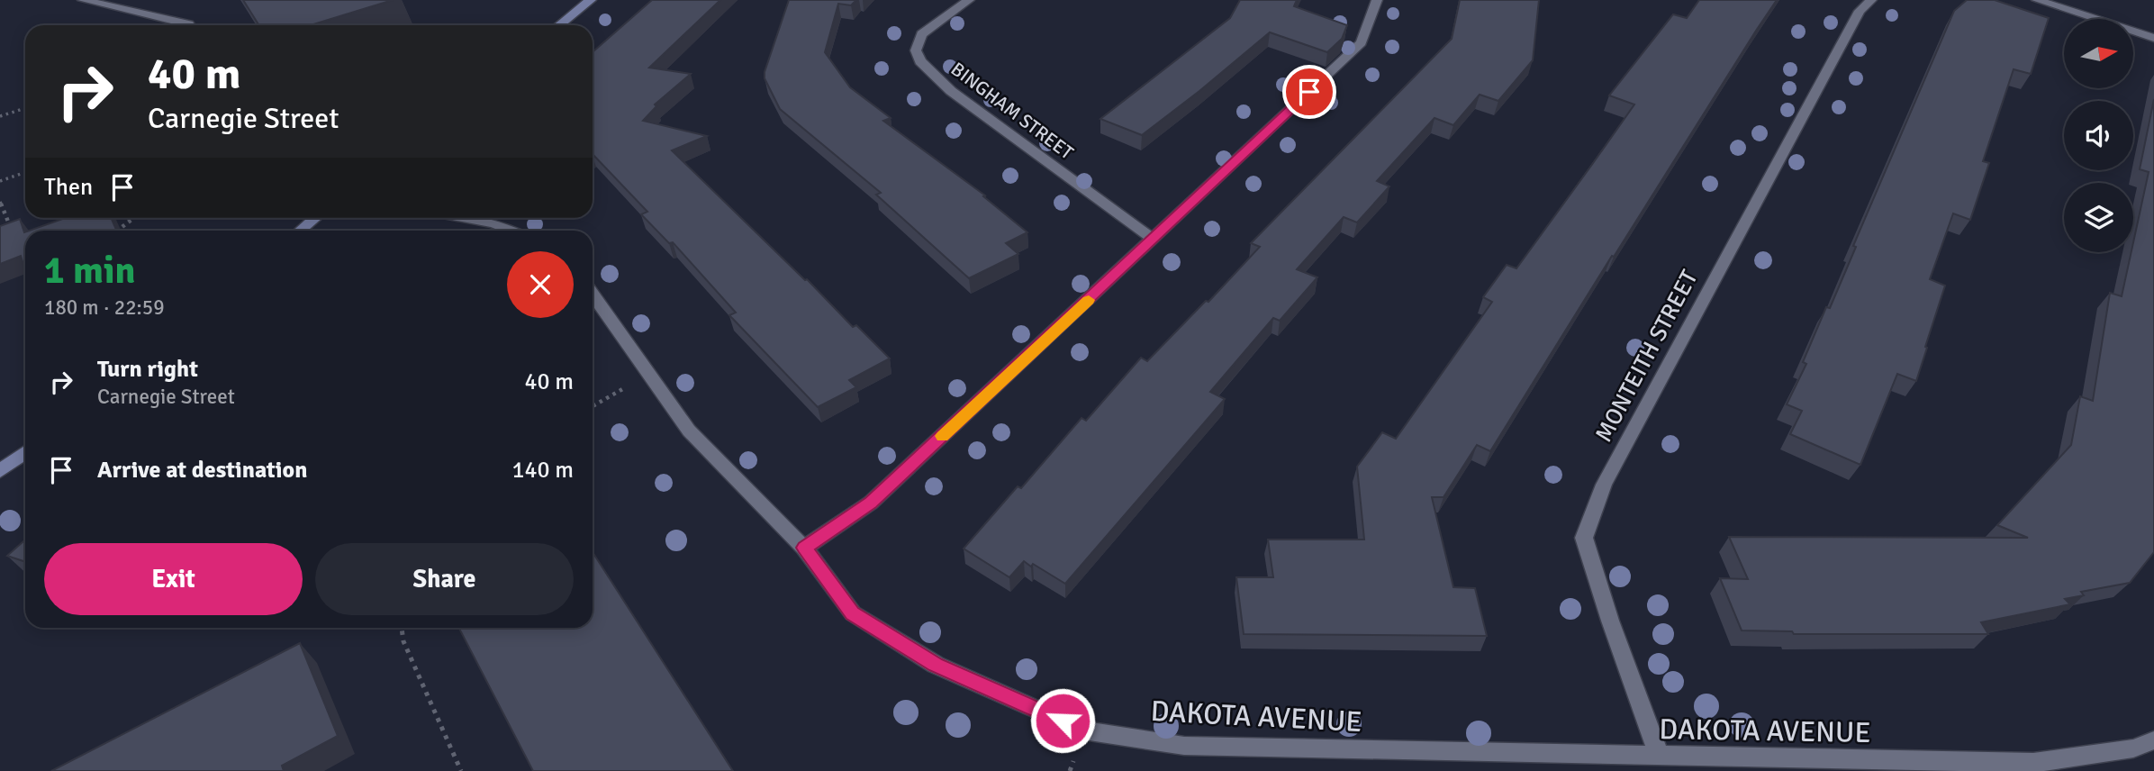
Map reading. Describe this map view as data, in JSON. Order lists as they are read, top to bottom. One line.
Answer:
{"streets":{"street":["BINGHAM STREET","MONTEITH STREET","DAKOTA AVENUE"]},"crossings":[["MONTEITH STREET","DAKOTA AVENUE"]],"north":"right","page":{"turn":["40 m","Carnegie Street"],"then":"Then","heading":["1 min","180 m · 22:59"],"list":[{"name":"Turn right","note":"Carnegie Street","value":"40 m"},{"name":"Arrive at destination","value":"140 m"}],"buttons":["Exit","Share"]}}
